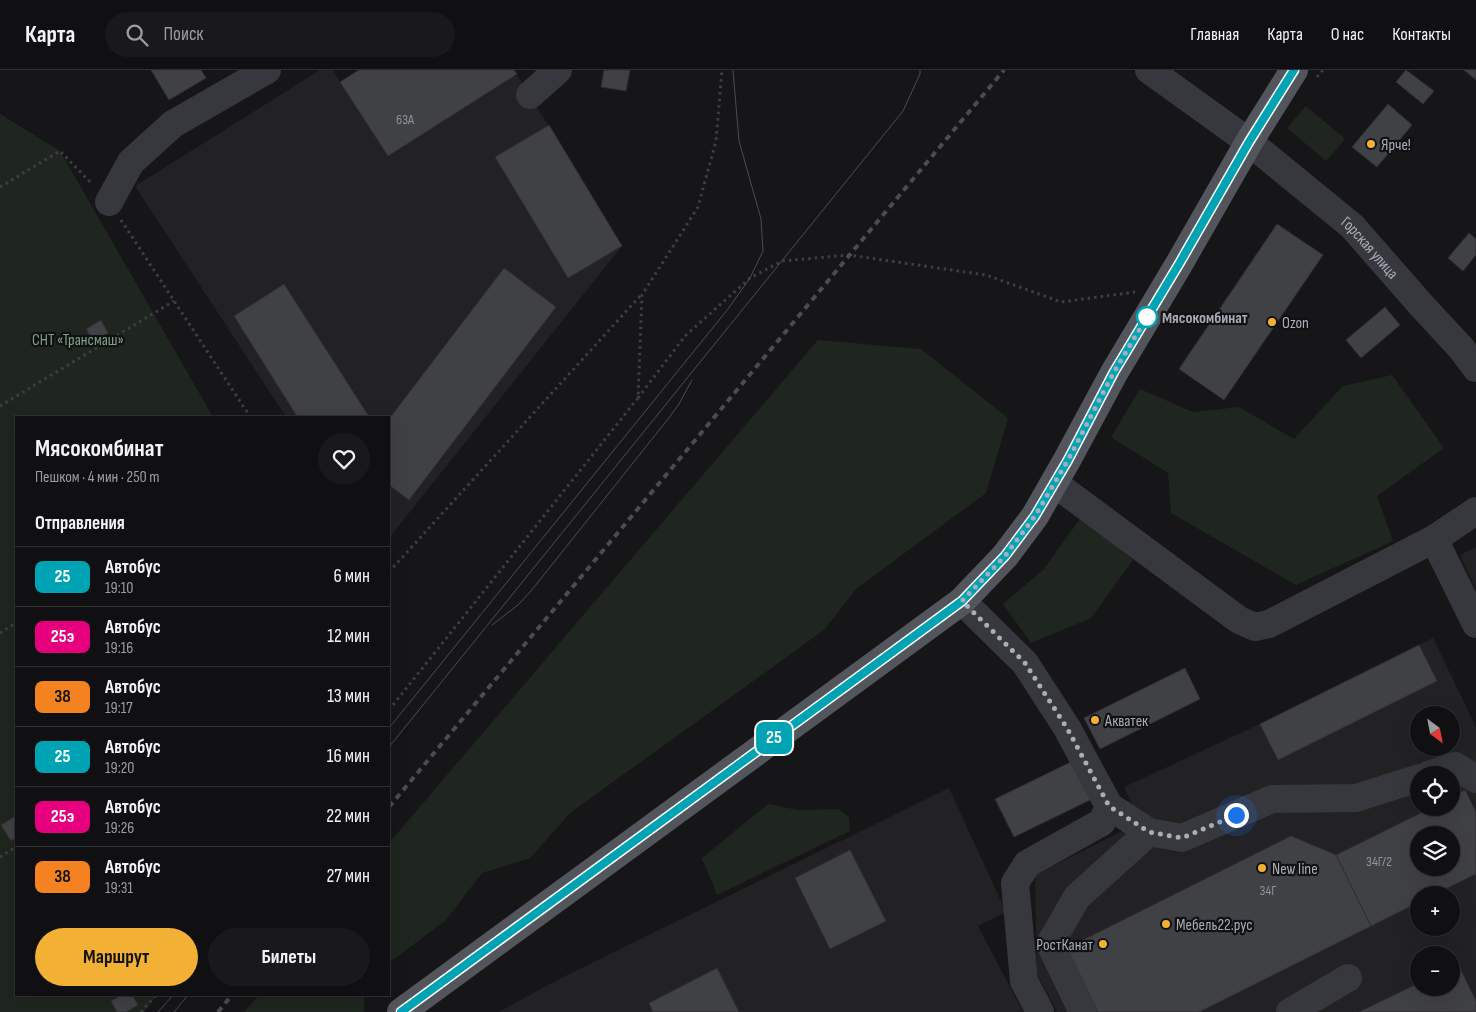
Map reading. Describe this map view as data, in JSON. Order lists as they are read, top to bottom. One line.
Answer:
{"streets":{"street":["Горская улица"]},"parks":["СНТ «Трансмаш»"],"places":["Ярче!","Мясокомбинат","Ozon","Акватек","New line","Мебель22.рус","РостКанат"],"lines":["bus line 25"],"house_numbers":["63А","34Г/2","34Г"],"north":"bottom right","page":{"header":"Карта","search":"Поиск","nav":["Главная","Карта","О нас","Контакты"],"on_map":"25","heading":[["Мясокомбинат","Пешком · 4 мин · 250 m"],"Отправления"],"list":[{"mark":"25","name":"Автобус","note":"19:10","value":"6 мин"},{"mark":"25э","name":"Автобус","note":"19:16","value":"12 мин"},{"mark":"38","name":"Автобус","note":"19:17","value":"13 мин"},{"mark":"25","name":"Автобус","note":"19:20","value":"16 мин"},{"mark":"25э","name":"Автобус","note":"19:26","value":"22 мин"},{"mark":"38","name":"Автобус","note":"19:31","value":"27 мин"}],"map_buttons":["+","−"],"buttons":["Маршрут","Билеты"]}}
